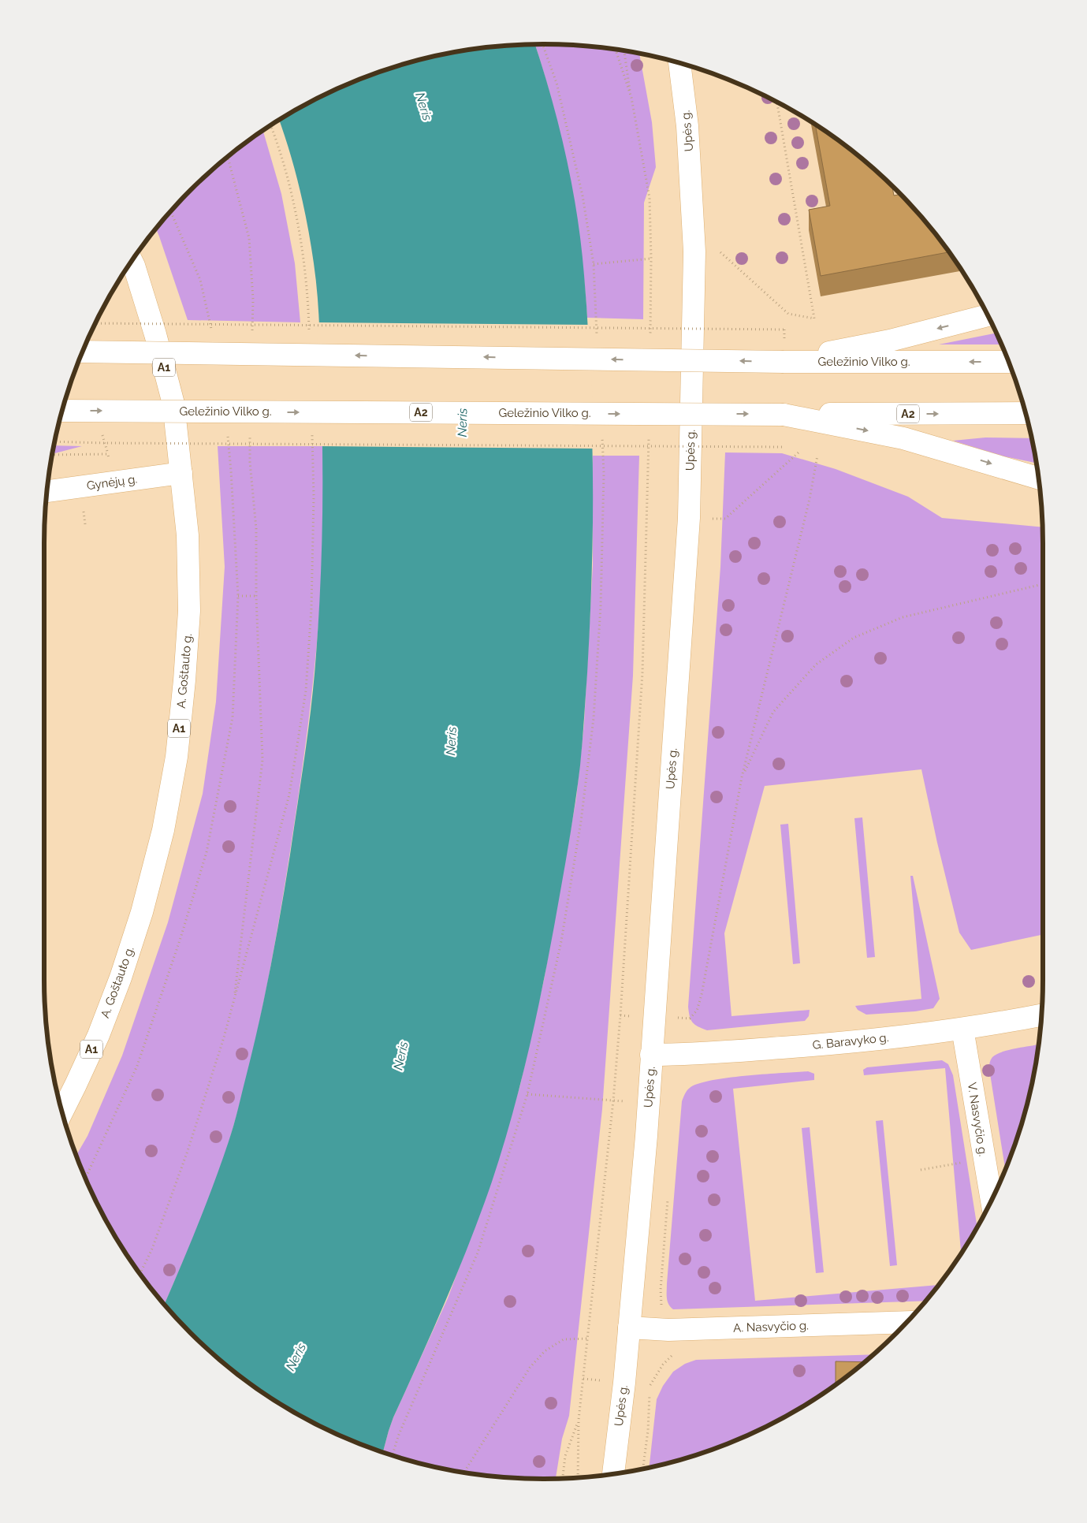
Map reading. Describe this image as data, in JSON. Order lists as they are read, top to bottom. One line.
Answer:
{"streets":{"main road":["Upės g.","Geležinio Vilko g.","A1","A2","Gynėjų g.","A. Goštauto g.","G. Baravyko g.","V. Nasvyčio g.","A. Nasvyčio g."]},"crossings":[["Upės g.","G. Baravyko g."],["Upės g.","A. Nasvyčio g."],["Gynėjų g.","A. Goštauto g."],["G. Baravyko g.","V. Nasvyčio g."]],"water":["Neris"]}
